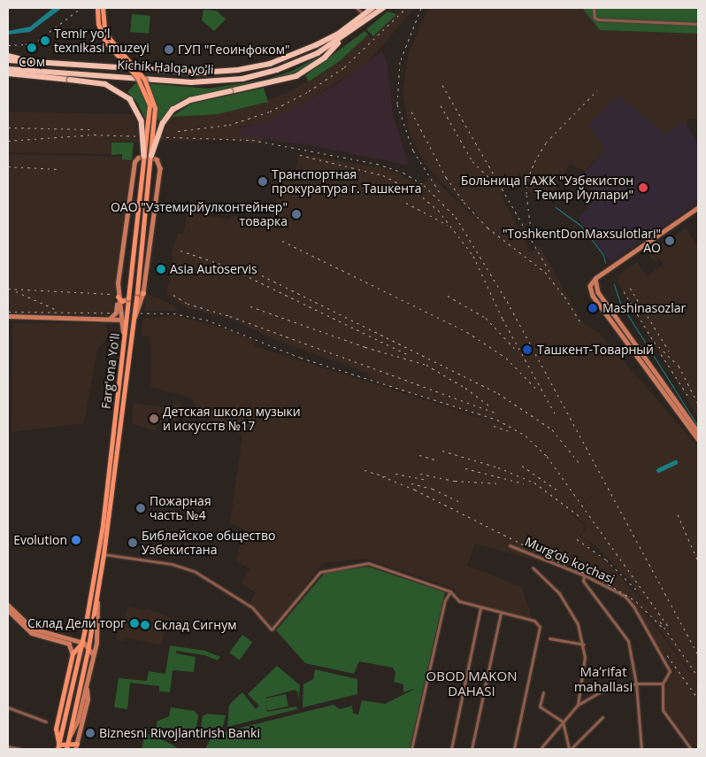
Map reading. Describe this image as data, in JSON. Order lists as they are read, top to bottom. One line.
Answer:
{"streets":{"highway":["Kichik Halqa yo'li"],"main road":["Farg'ona Yo'li"],"street":["Murg’ob ko’chasi"]},"districts":["Maʼrifat mahallasi","OBOD MAKON DAHASI"],"places":["Temir yo'l texnikasi muzeyi","СОм","ГУП \"Геоинфоком\"","Транспортная прокуратура г. Ташкента","Больница ГАЖК \"Узбекистон Темир Йуллари\"","ОАО \"Узтемирйулконтейнер\" товарка","\"ToshkentDonMaxsulotlari\" AO","Asia Autoservis","Mashinasozlar","Ташкент-Товарный","Детская школа музыки и искусств №17","Пожарная часть №4","Evolution","Библейское общество Узбекистана","Склад Дели торг","Склад Сигнум","Biznesni Rivojlantirish Banki"]}
